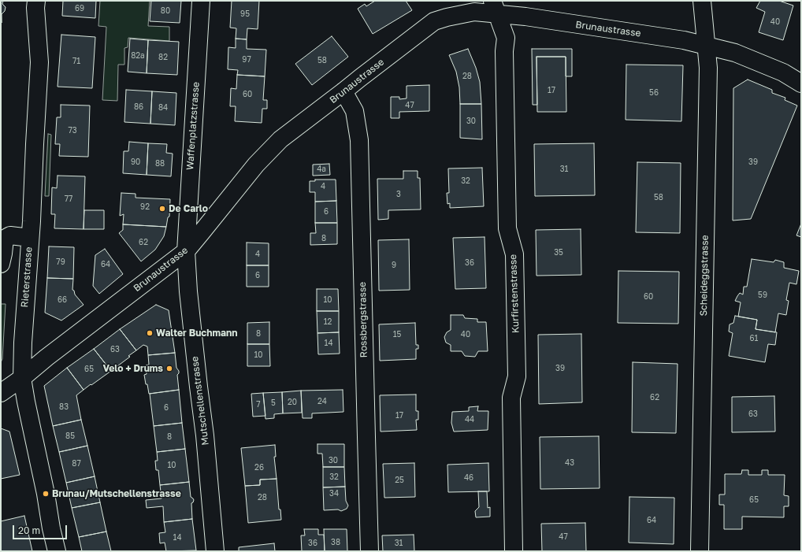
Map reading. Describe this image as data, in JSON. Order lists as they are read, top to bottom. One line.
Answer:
{"streets":{"street":["Brunaustrasse","Waffenplatzstrasse","Scheideggstrasse","Rieterstrasse","Kurfirstenstrasse","Rossbergstrasse","Mutschellenstrasse"]},"crossings":[["Brunaustrasse","Waffenplatzstrasse"],["Brunaustrasse","Scheideggstrasse"],["Brunaustrasse","Rieterstrasse"],["Brunaustrasse","Kurfirstenstrasse"],["Brunaustrasse","Rossbergstrasse"],["Brunaustrasse","Mutschellenstrasse"],["Waffenplatzstrasse","Mutschellenstrasse"]],"places":["De Carlo","Walter Buchmann","Velo + Drums","Brunau/Mutschellenstrasse"],"house_numbers":["69","80","95","40","82a","82","97","58","71","28","17","56","60","47","86","84","30","73","90","39","88","4a","31","32","4","3","58","77","92","6","8","62","35","4","79","36","64","9","6","59","60","66","10","12","8","15","40","61","14","63","10","39","65","62","24","20","5","7","83","6","63","17","44","85","8","30","43","87","10","26","32","46","25","34","28","65","64","47","14","38","36","31"],"scale_bar":"20 m"}
